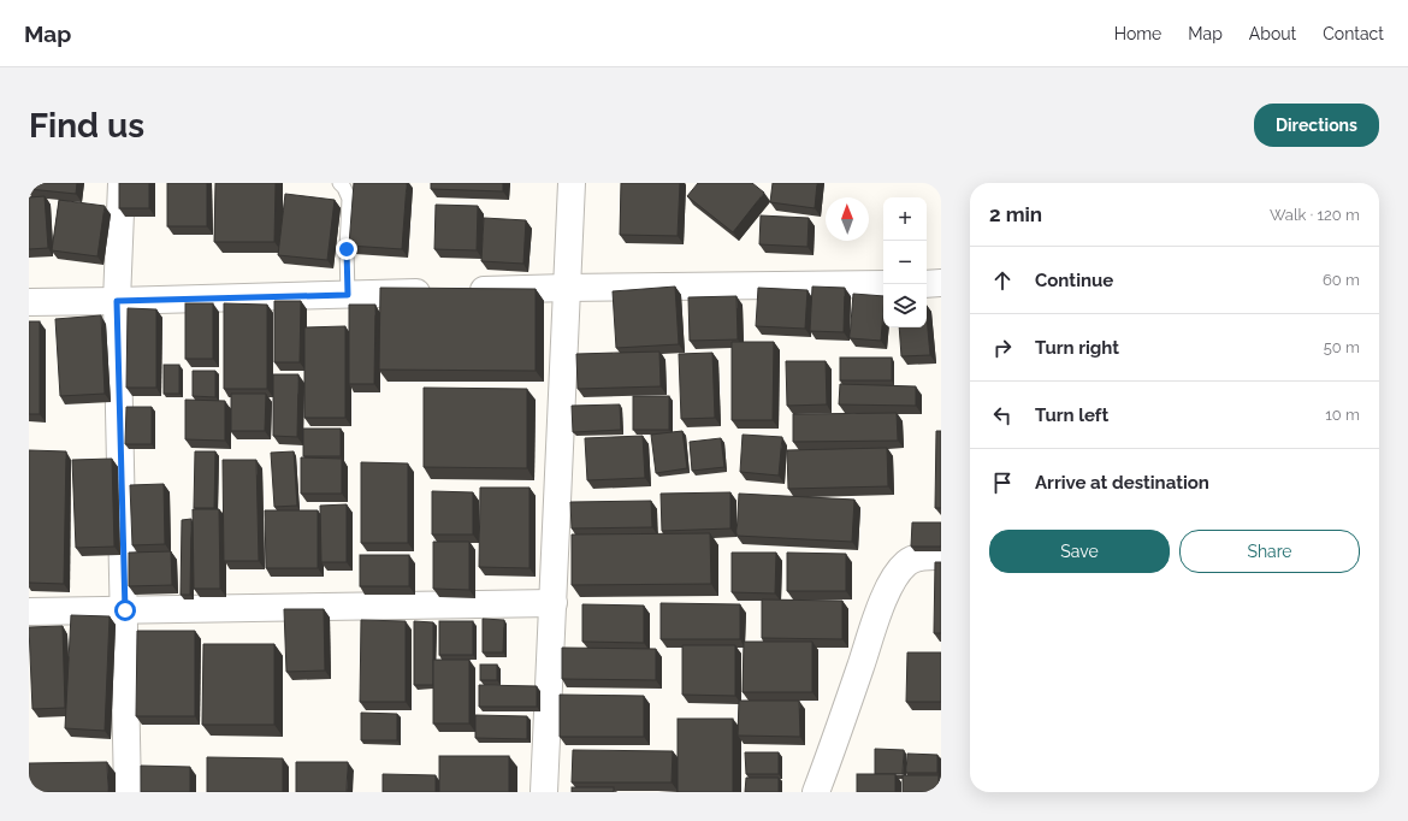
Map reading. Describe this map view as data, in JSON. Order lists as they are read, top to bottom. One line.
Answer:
{"north":"top","page":{"header":"Map","nav":["Home","Map","About","Contact"],"buttons":["Directions",["Save","Share"]],"title":"Find us","heading":["2 min","Walk · 120 m"],"map_buttons":["+","−"],"list":[["Continue","60 m"],["Turn right","50 m"],["Turn left","10 m"],"Arrive at destination"]}}
